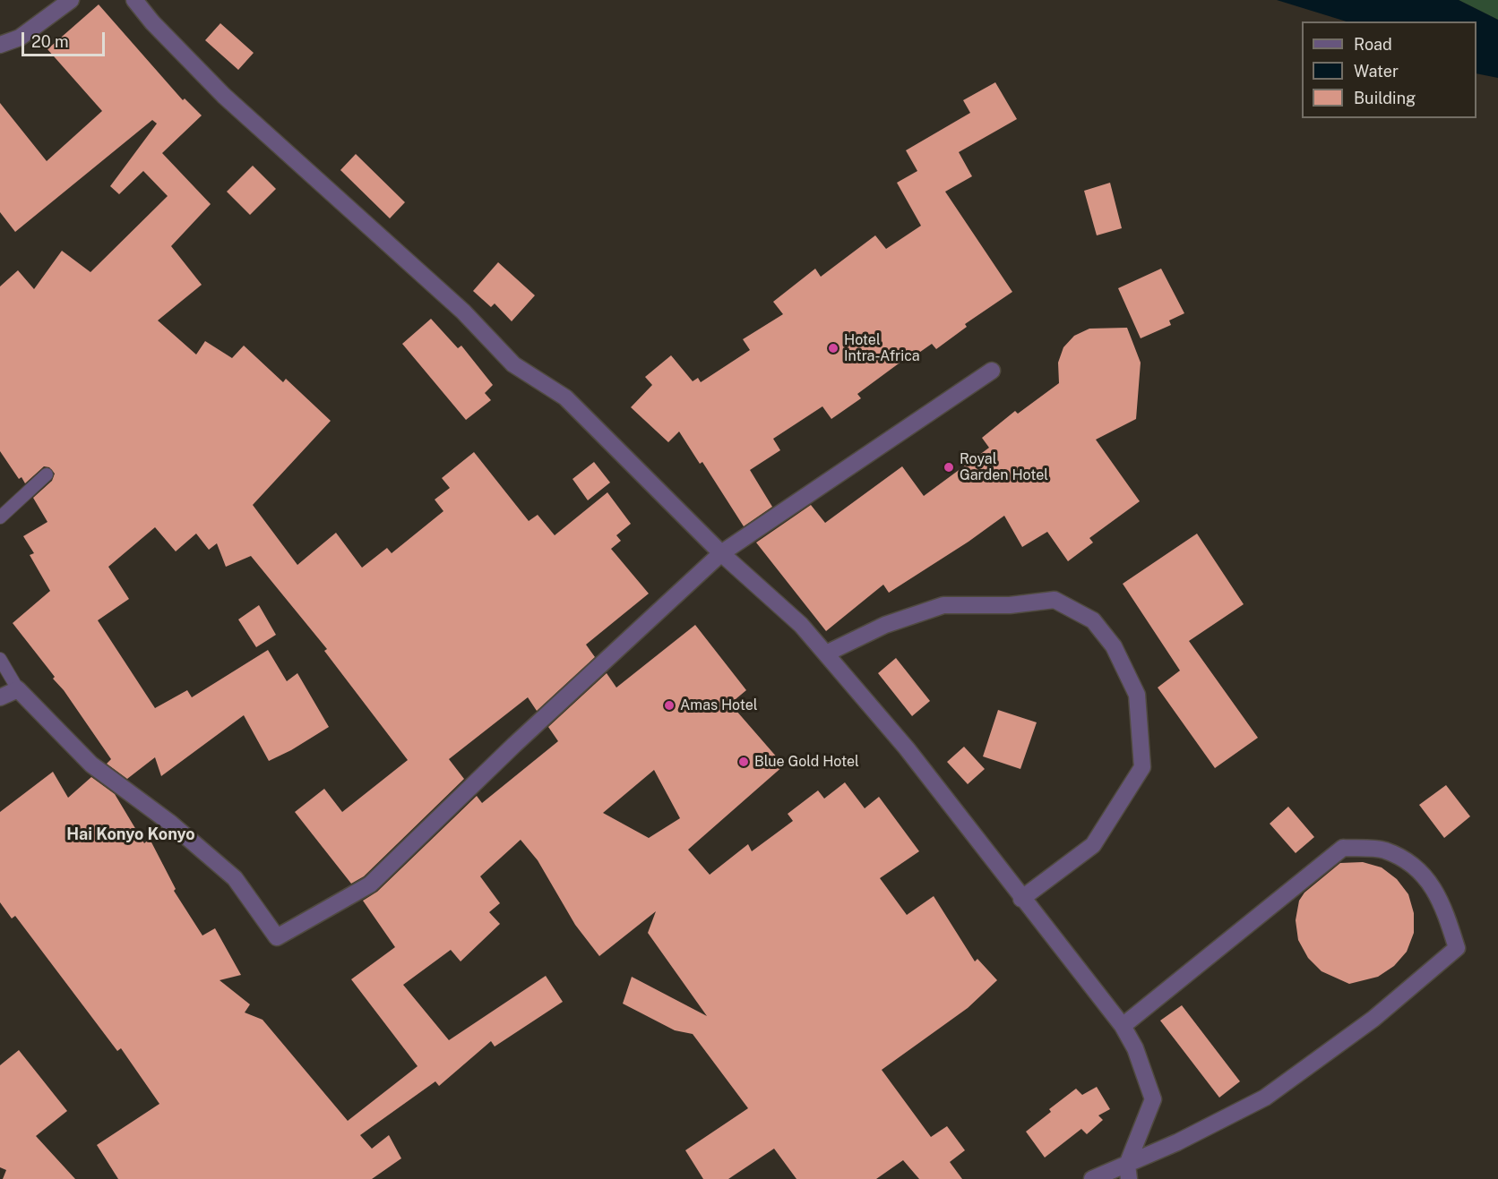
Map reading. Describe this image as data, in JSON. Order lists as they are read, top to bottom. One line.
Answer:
{"districts":["Hai Konyo Konyo"],"places":["Hotel Intra-Africa","Royal Garden Hotel","Amas Hotel","Blue Gold Hotel"],"legend":["Road","Water","Building"],"scale_bar":"20 m"}
